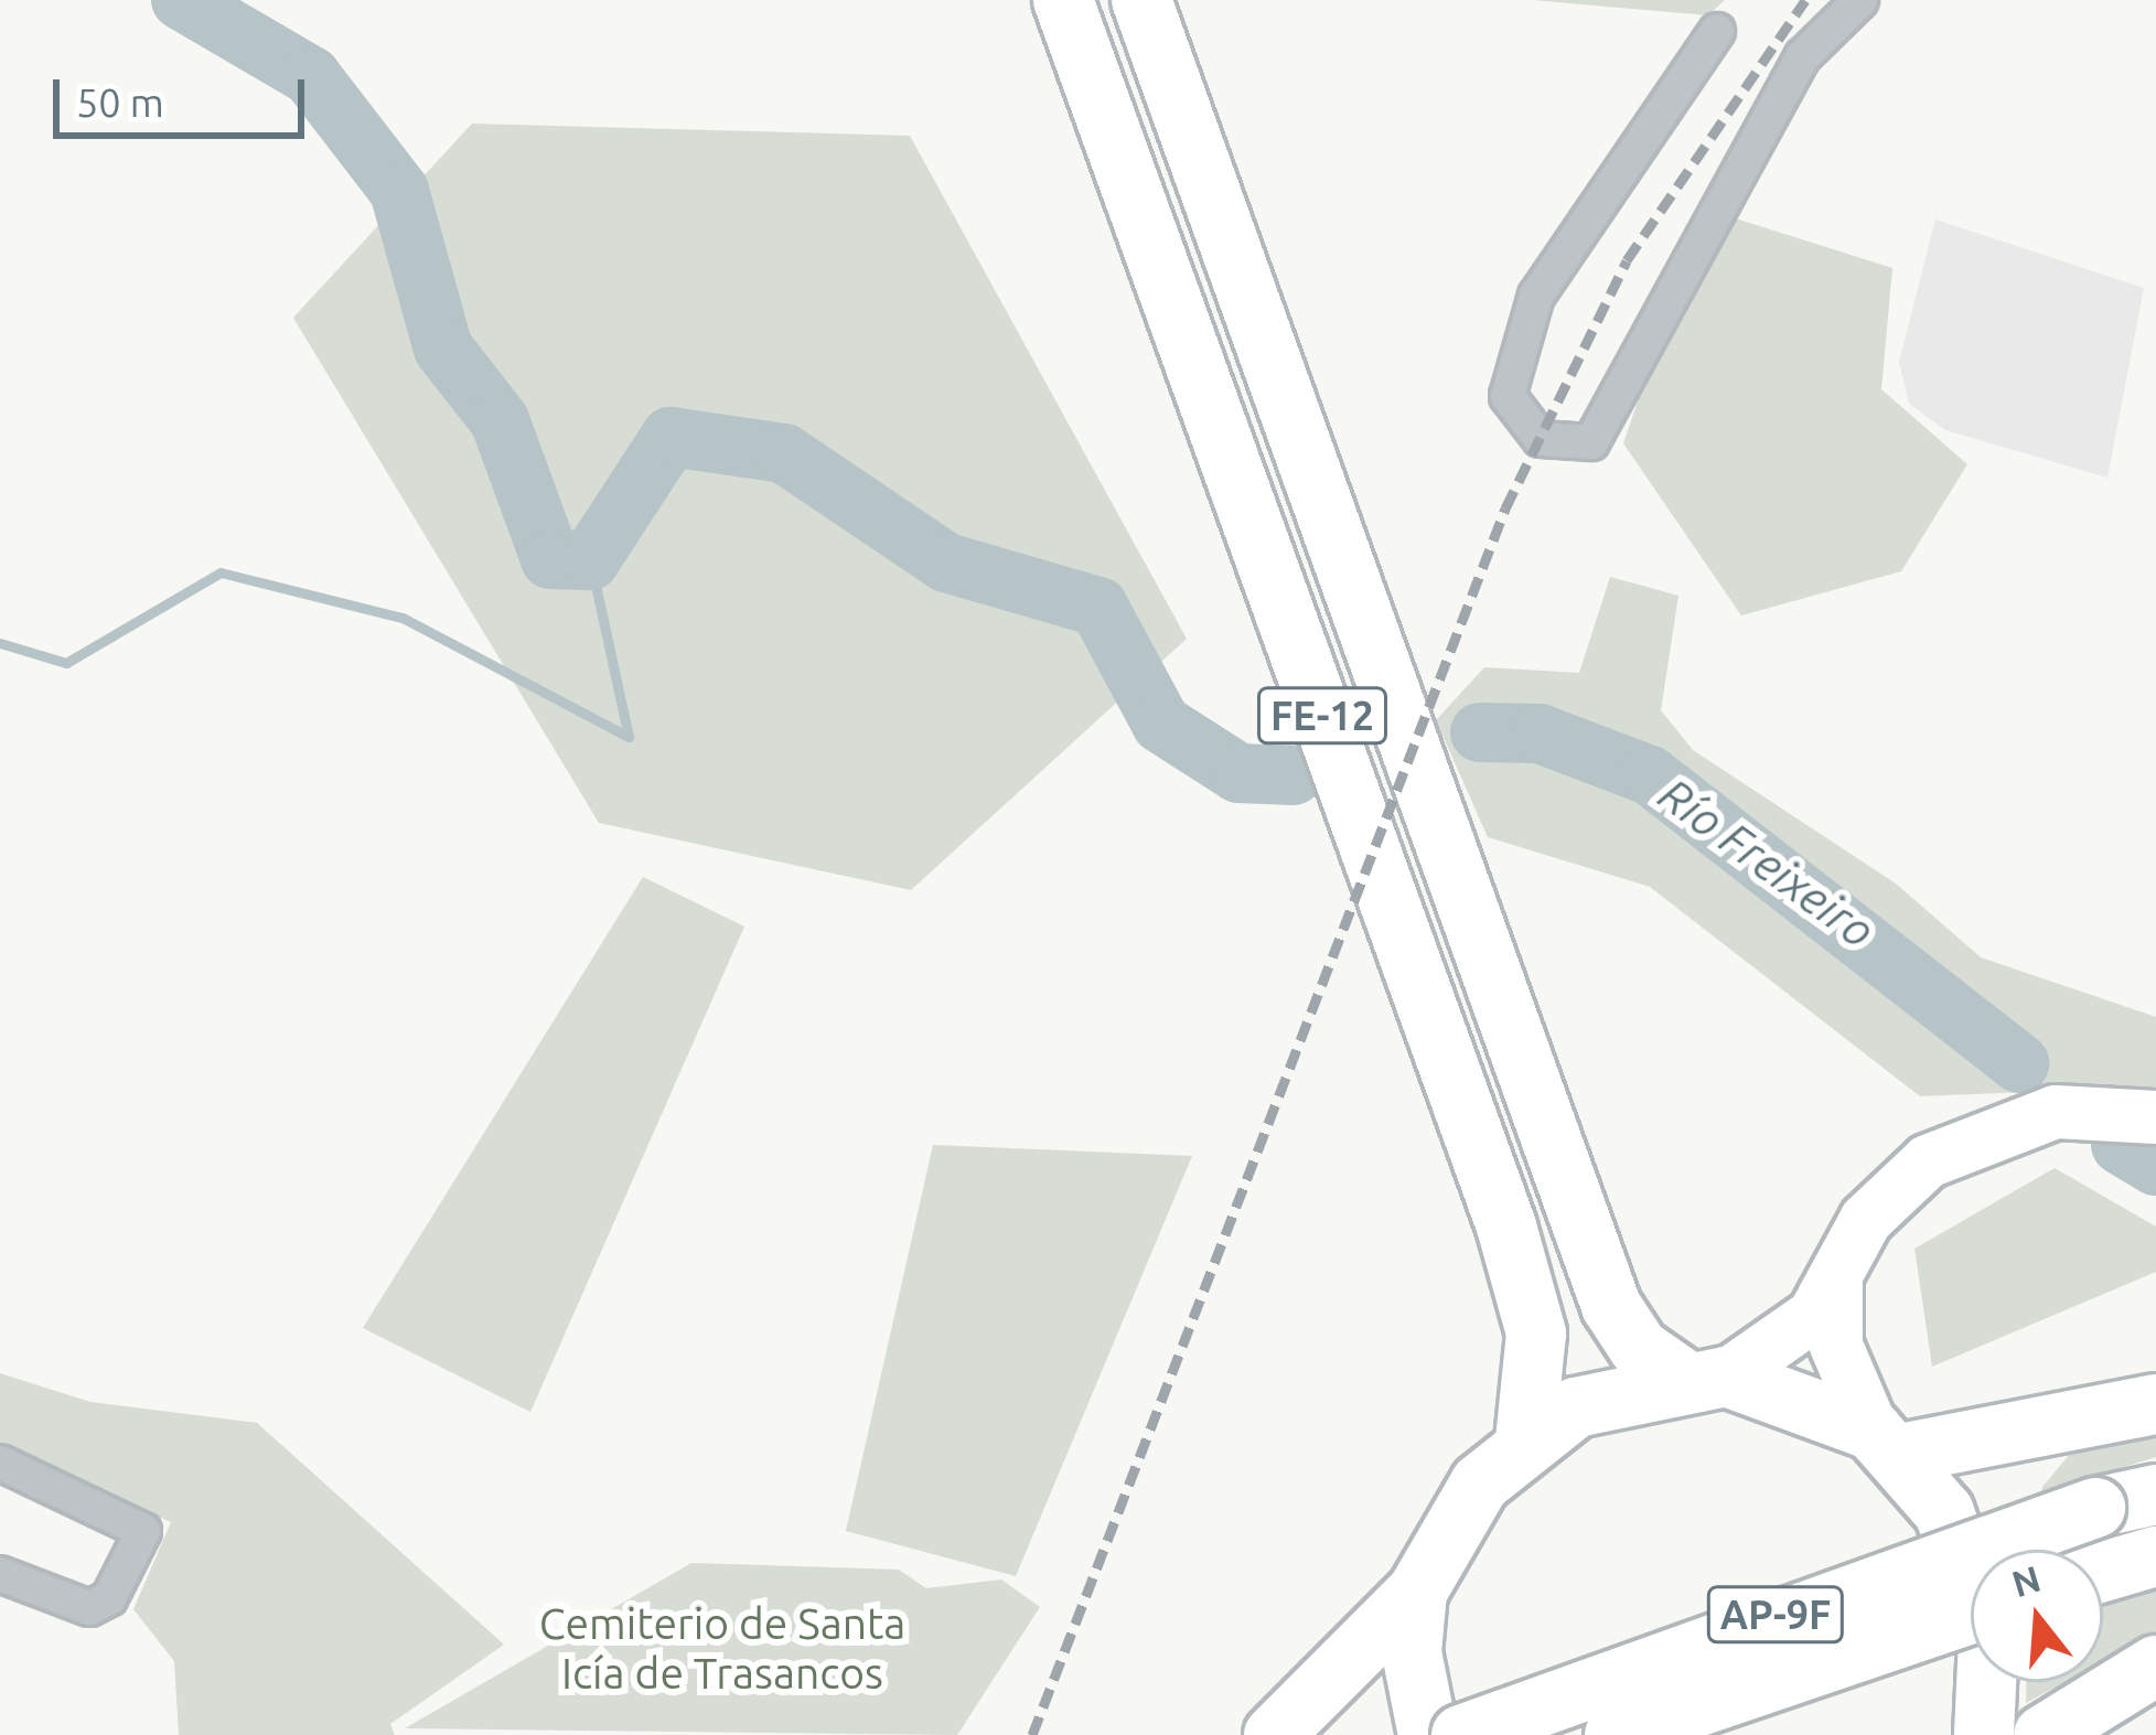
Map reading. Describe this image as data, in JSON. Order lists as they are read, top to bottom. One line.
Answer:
{"streets":{"highway":["FE-12","AP-9F"]},"water":["Río Freixeiro"],"parks":["Cemiterio de Santa Icía de Trasancos"],"scale_bar":"50 m","north":"top"}
